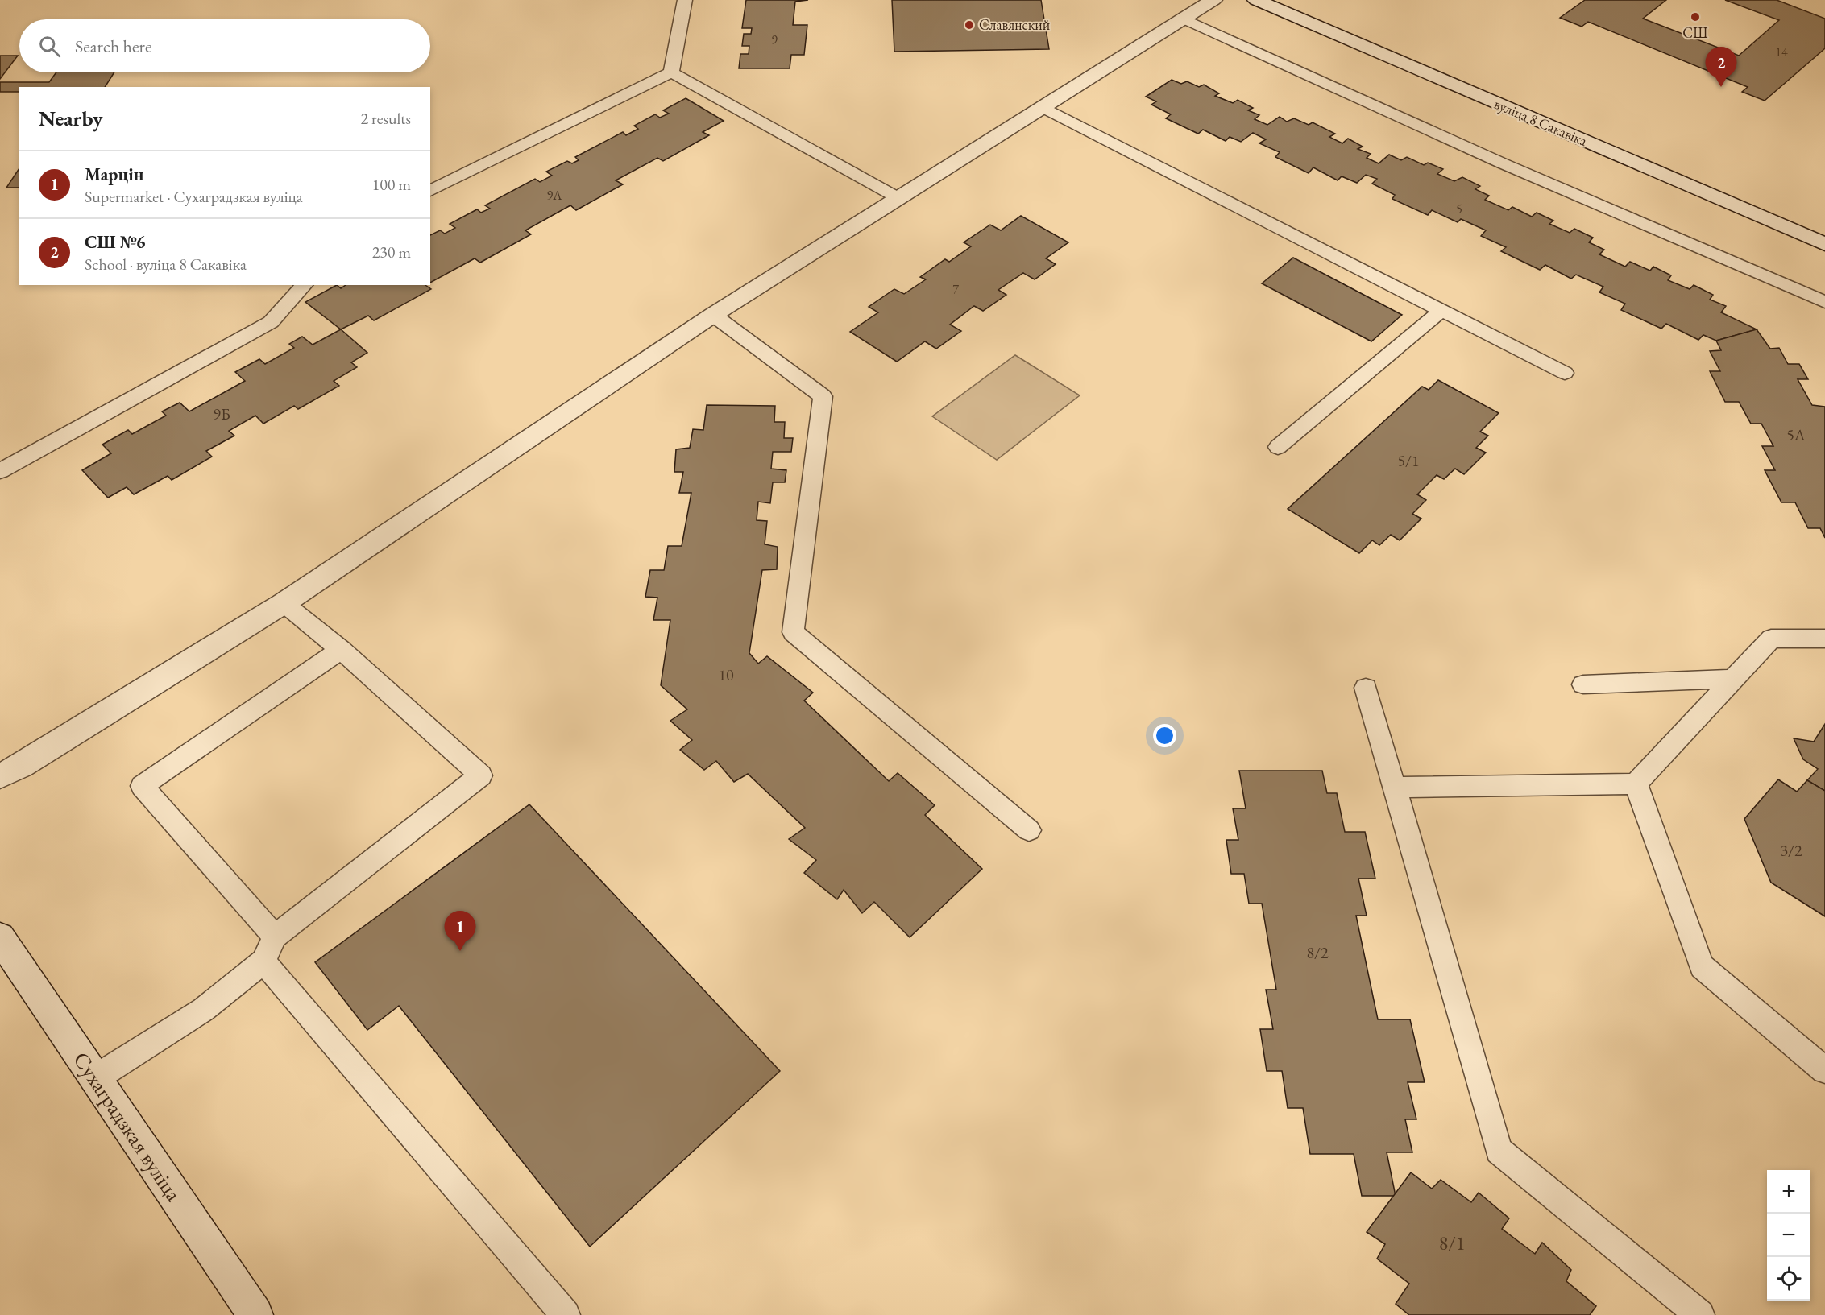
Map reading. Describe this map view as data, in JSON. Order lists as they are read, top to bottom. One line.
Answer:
{"streets":{"street":["вуліца 8 Сакавіка","Сухаградзкая вуліца"]},"places":["СШ","Славянский"],"house_numbers":["9","14","9А","5","7","9Б","5А","5/1","10","3/2","8/2","8/1"],"page":{"search":"Search here","pins":["2","1"],"heading":["Nearby","2 results"],"list":[{"mark":"1","name":"Марцін","note":"Supermarket · Сухаградзкая вуліца","value":"100 m"},{"mark":"2","name":"СШ №6","note":"School · вуліца 8 Сакавіка","value":"230 m"}],"map_buttons":["+","−"]}}
